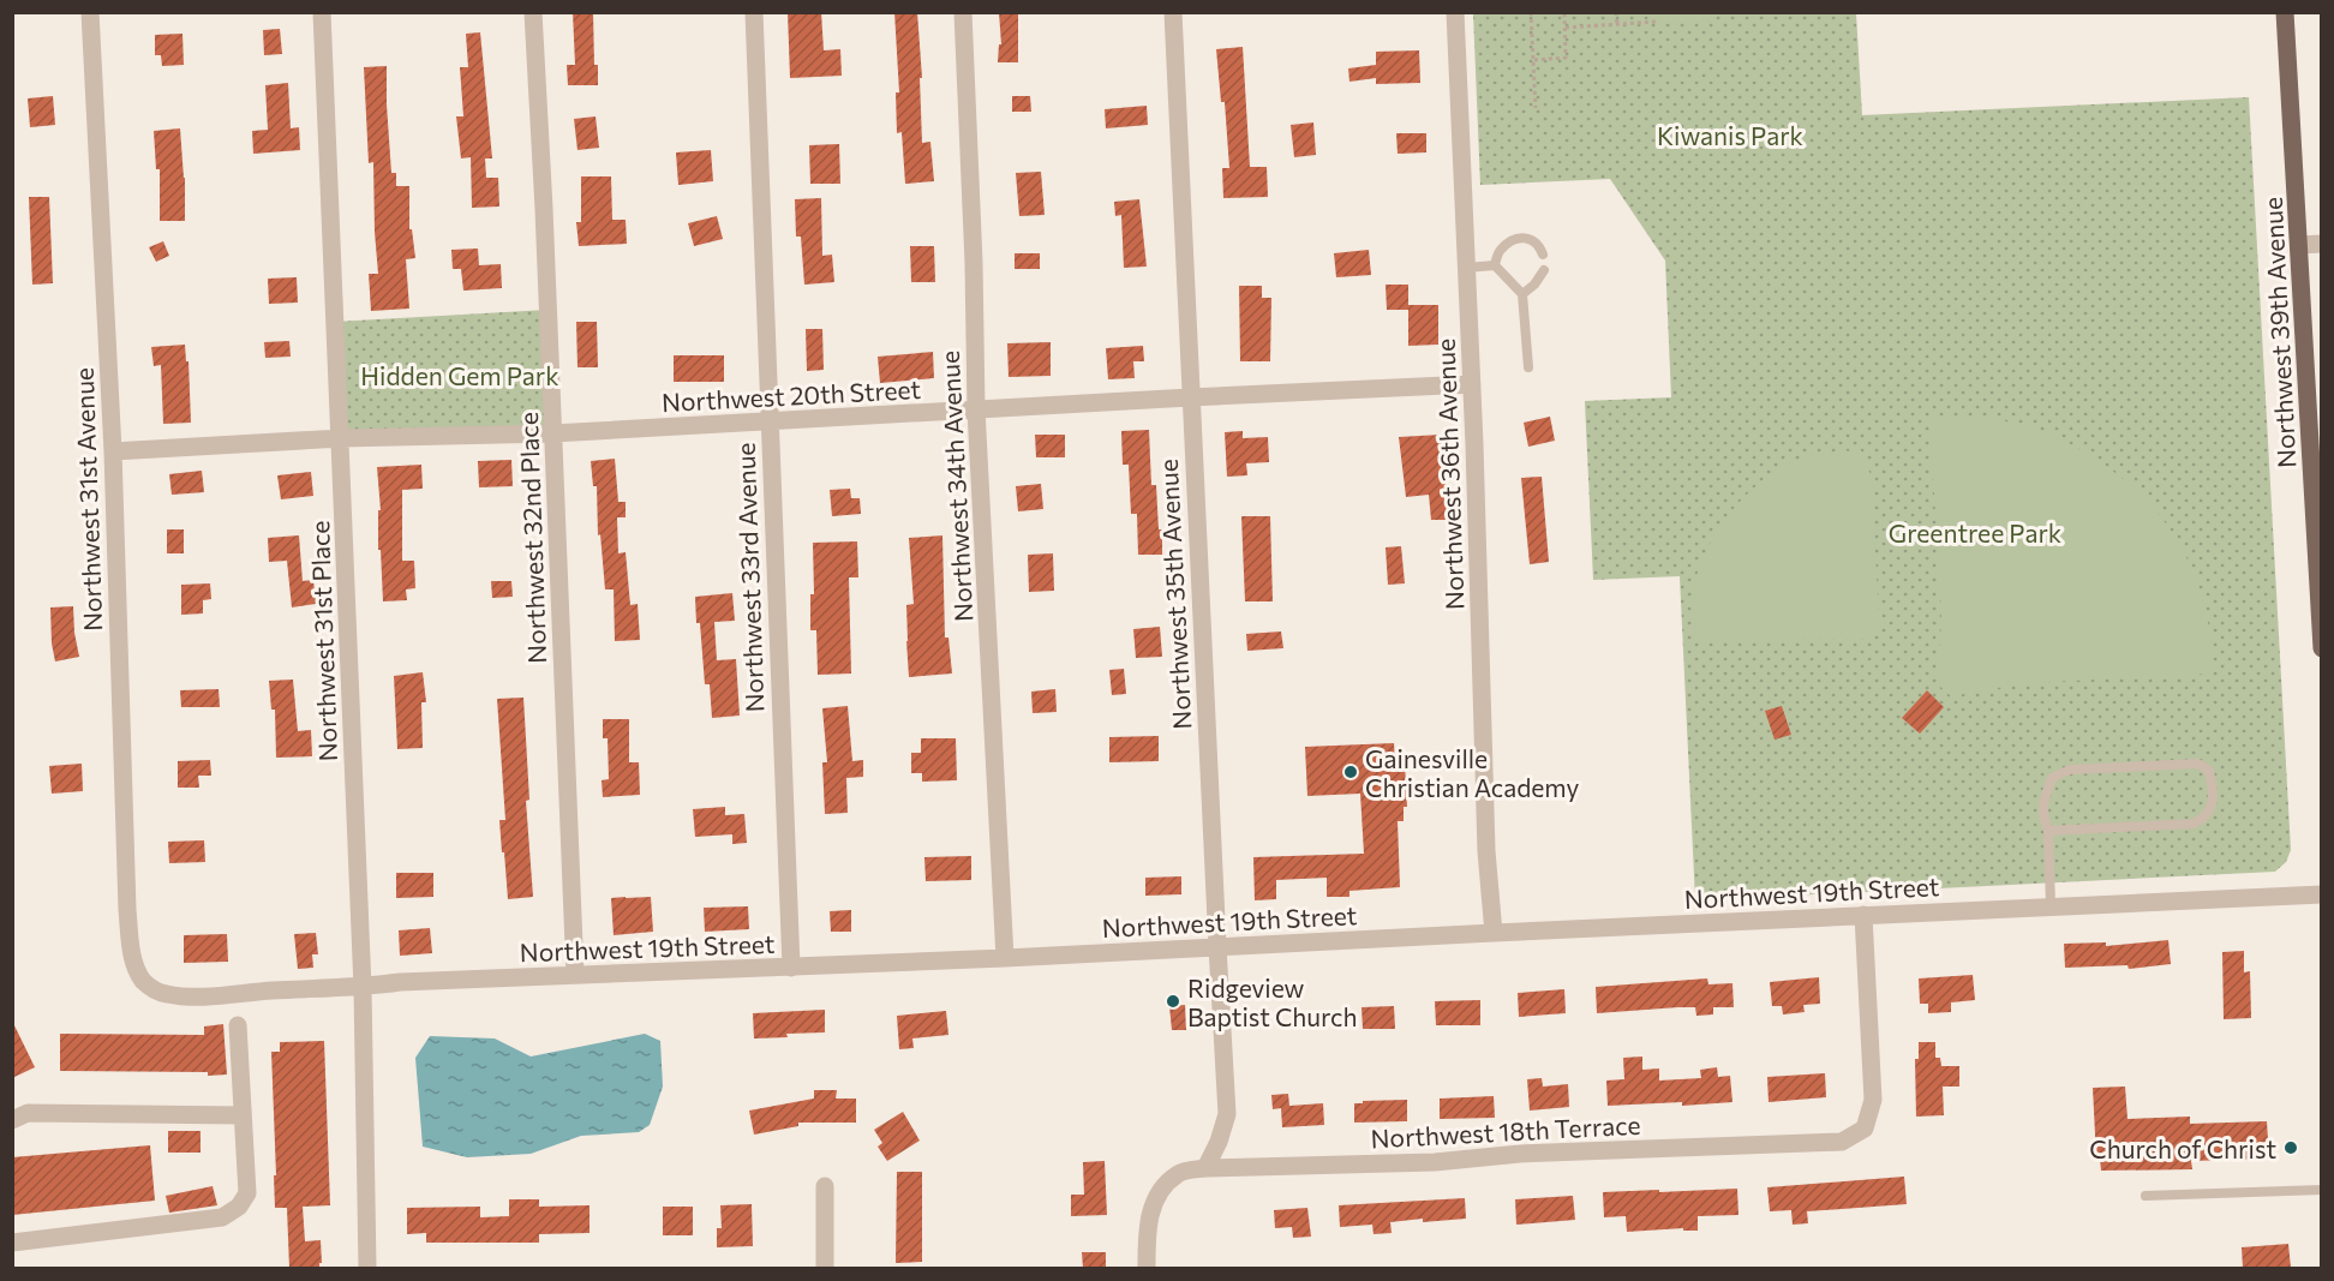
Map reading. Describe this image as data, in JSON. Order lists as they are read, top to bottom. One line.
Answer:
{"streets":{"main road":["Northwest 39th Avenue"],"street":["Northwest 20th Street","Northwest 36th Avenue","Northwest 34th Avenue","Northwest 31st Avenue","Northwest 32nd Place","Northwest 33rd Avenue","Northwest 35th Avenue","Northwest 31st Place","Northwest 19th Street","Northwest 18th Terrace"]},"crossings":[["Northwest 20th Street","Northwest 36th Avenue"],["Northwest 20th Street","Northwest 34th Avenue"],["Northwest 20th Street","Northwest 31st Avenue"],["Northwest 20th Street","Northwest 32nd Place"],["Northwest 20th Street","Northwest 33rd Avenue"],["Northwest 20th Street","Northwest 35th Avenue"],["Northwest 20th Street","Northwest 31st Place"],["Northwest 36th Avenue","Northwest 19th Street"],["Northwest 34th Avenue","Northwest 19th Street"],["Northwest 31st Avenue","Northwest 19th Street"],["Northwest 32nd Place","Northwest 19th Street"],["Northwest 33rd Avenue","Northwest 19th Street"],["Northwest 35th Avenue","Northwest 19th Street"],["Northwest 35th Avenue","Northwest 18th Terrace"],["Northwest 31st Place","Northwest 19th Street"],["Northwest 19th Street","Northwest 18th Terrace"]],"parks":["Kiwanis Park","Hidden Gem Park","Greentree Park"],"places":["Gainesville Christian Academy","Ridgeview Baptist Church","Church of Christ"]}
